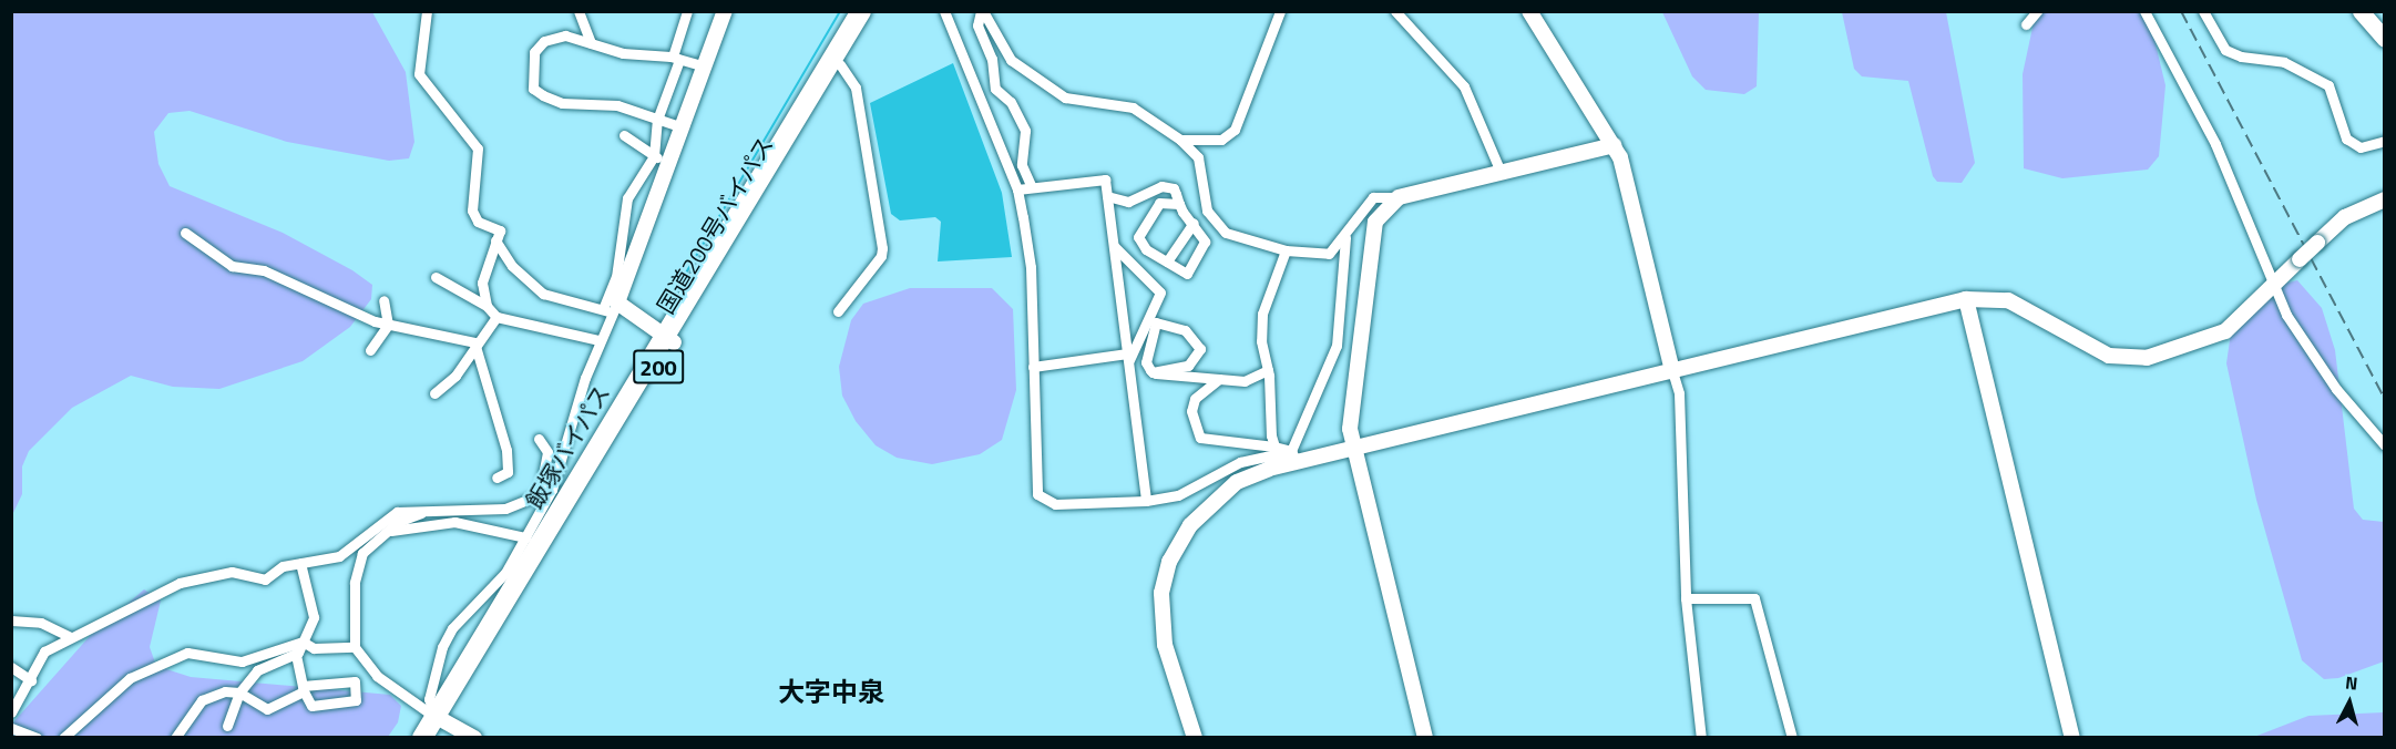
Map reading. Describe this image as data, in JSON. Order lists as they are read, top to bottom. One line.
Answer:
{"streets":{"highway":["国道200号バイパス","200"]},"crossings":[["国道200号バイパス","200"]],"districts":["大字中泉"],"north":"top"}
